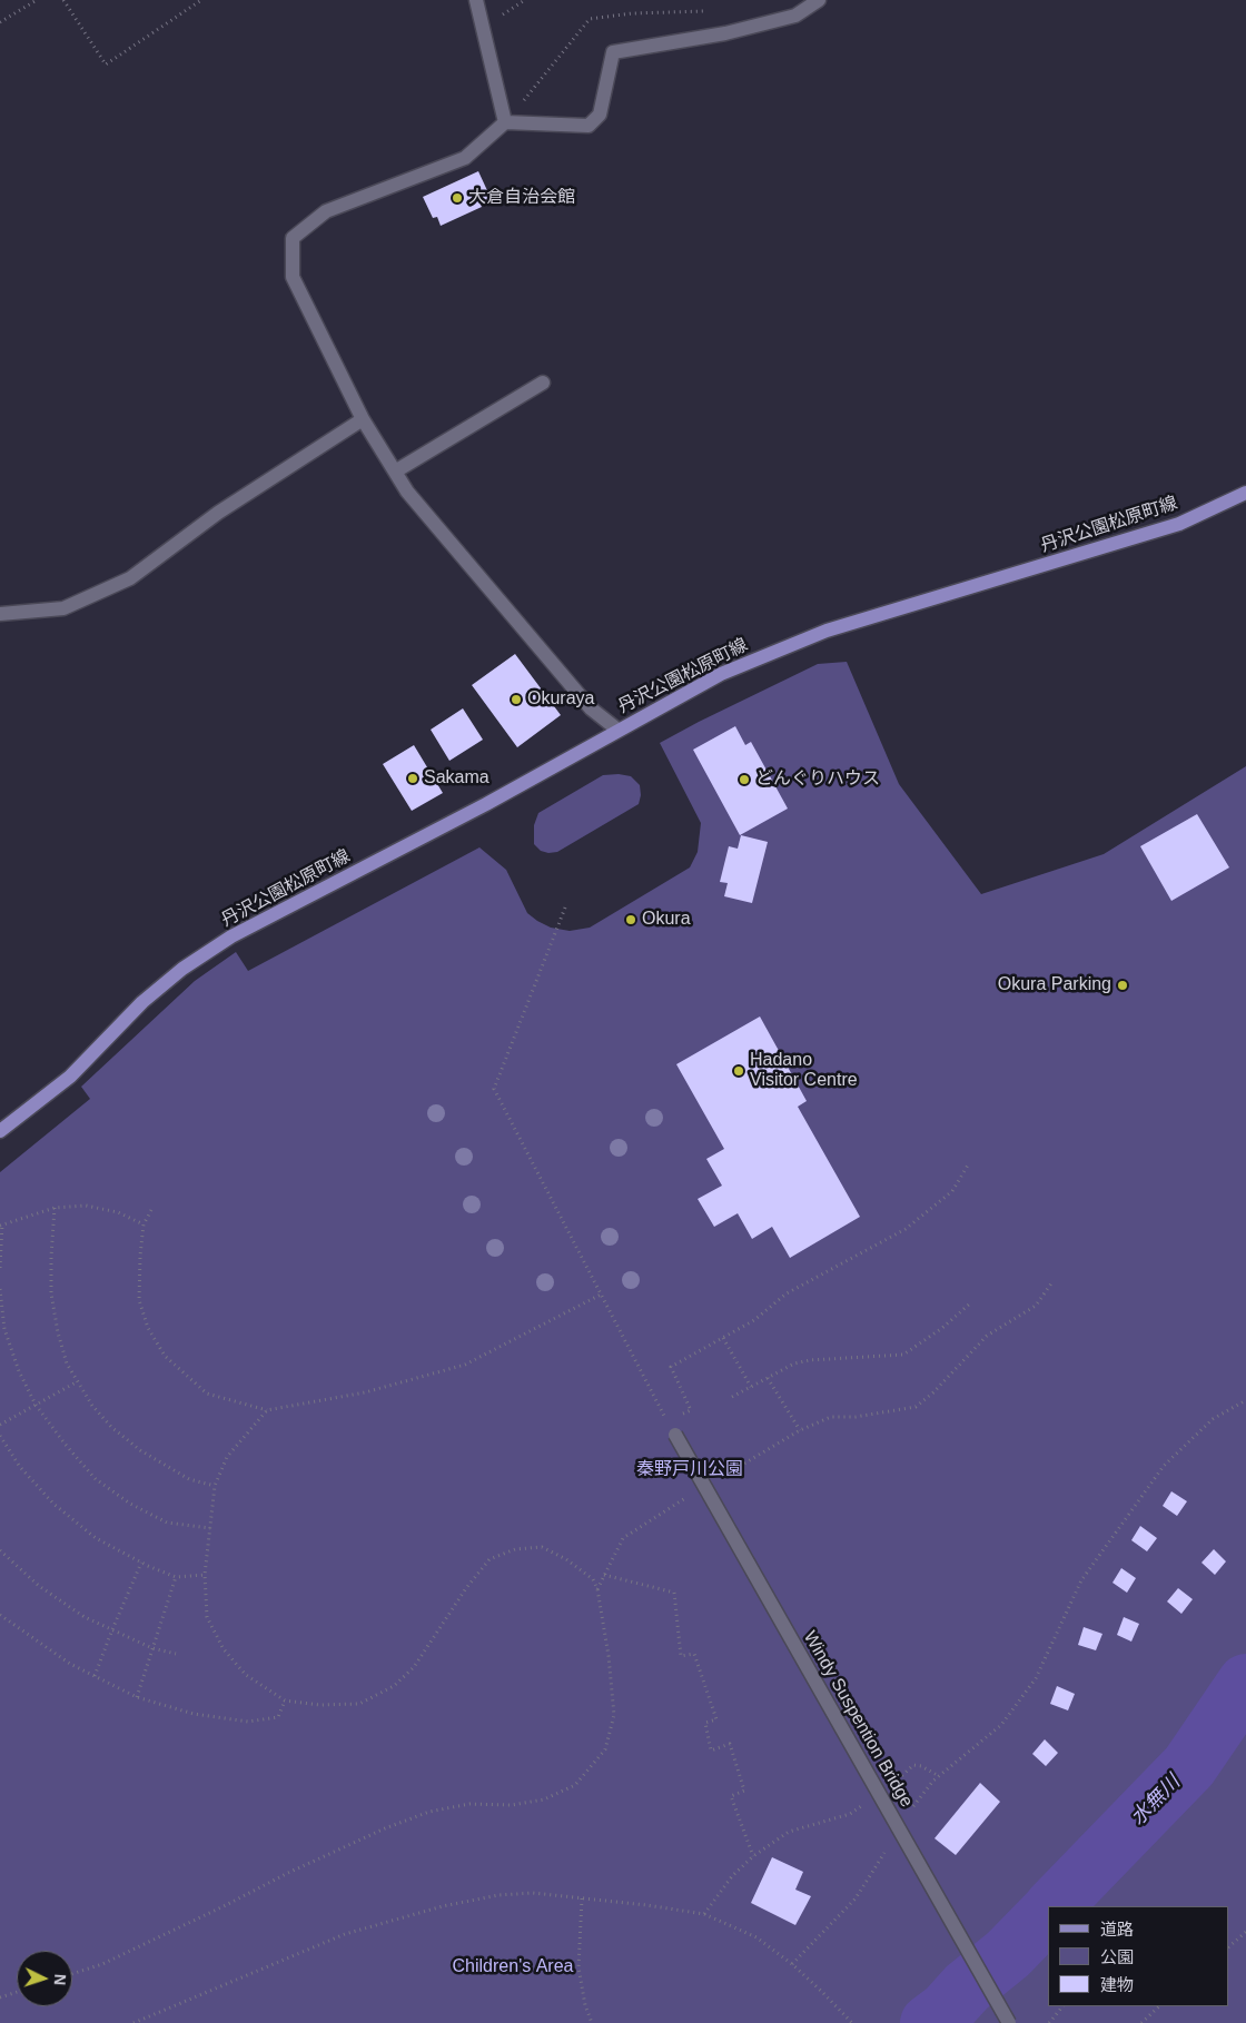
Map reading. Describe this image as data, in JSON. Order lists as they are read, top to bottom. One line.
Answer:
{"streets":{"main road":["丹沢公園松原町線"],"street":["Windy Suspention Bridge"]},"water":["水無川"],"parks":["秦野戸川公園","Children's Area"],"places":["大倉自治会館","Okuraya","Sakama","どんぐりハウス","Okura","Okura Parking","Hadano Visitor Centre"],"legend":["道路","公園","建物"],"north":"right"}
